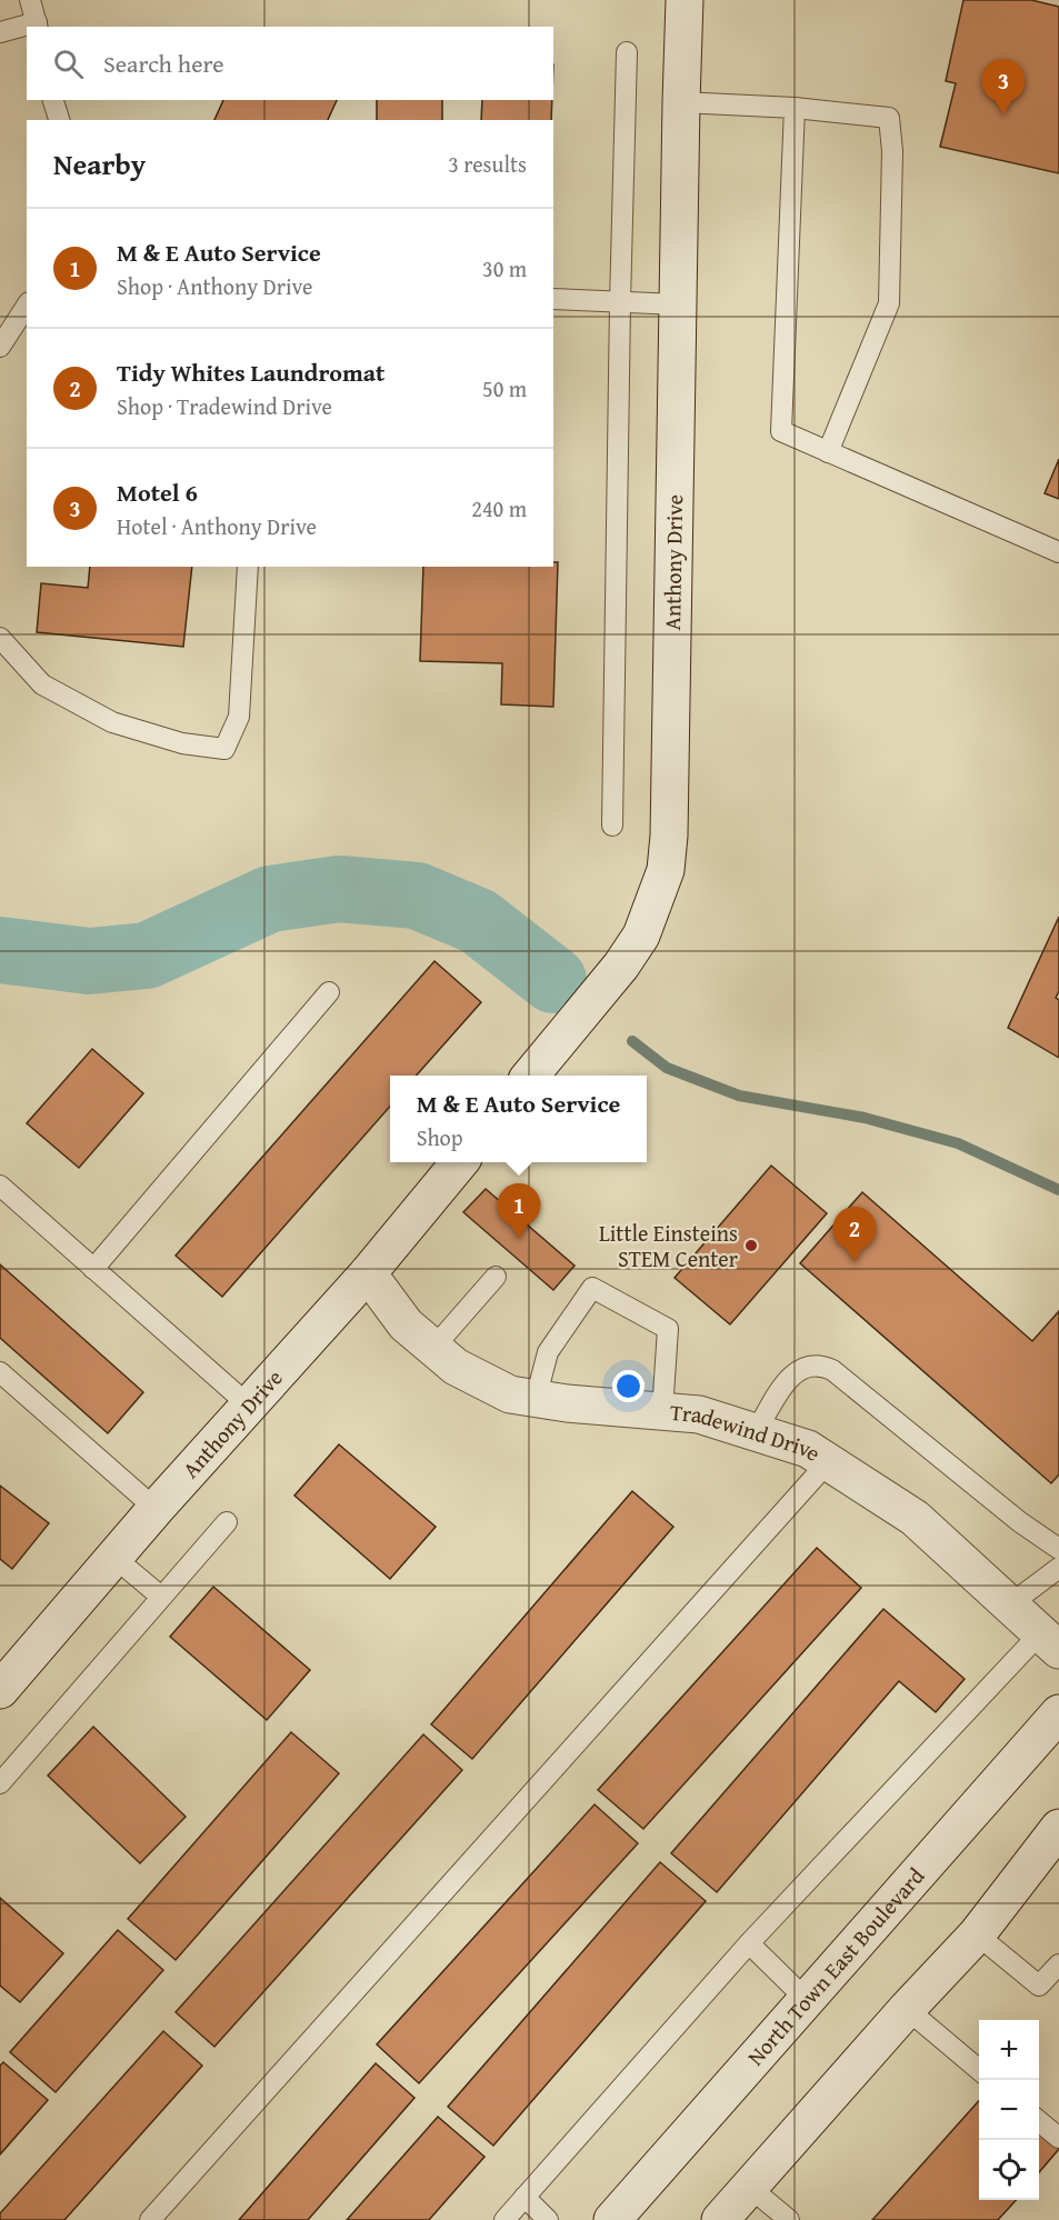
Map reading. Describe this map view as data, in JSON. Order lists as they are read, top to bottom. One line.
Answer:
{"streets":{"street":["Anthony Drive","Tradewind Drive","North Town East Boulevard"]},"crossings":[["Anthony Drive","Tradewind Drive"]],"places":["Little Einsteins STEM Center"],"page":{"search":"Search here","pins":["3","1","2"],"heading":["Nearby","3 results"],"list":[{"mark":"1","name":"M & E Auto Service","note":"Shop · Anthony Drive","value":"30 m"},{"mark":"2","name":"Tidy Whites Laundromat","note":"Shop · Tradewind Drive","value":"50 m"},{"mark":"3","name":"Motel 6","note":"Hotel · Anthony Drive","value":"240 m"}],"popup":["M & E Auto Service","Shop"],"map_buttons":["+","−"]}}
